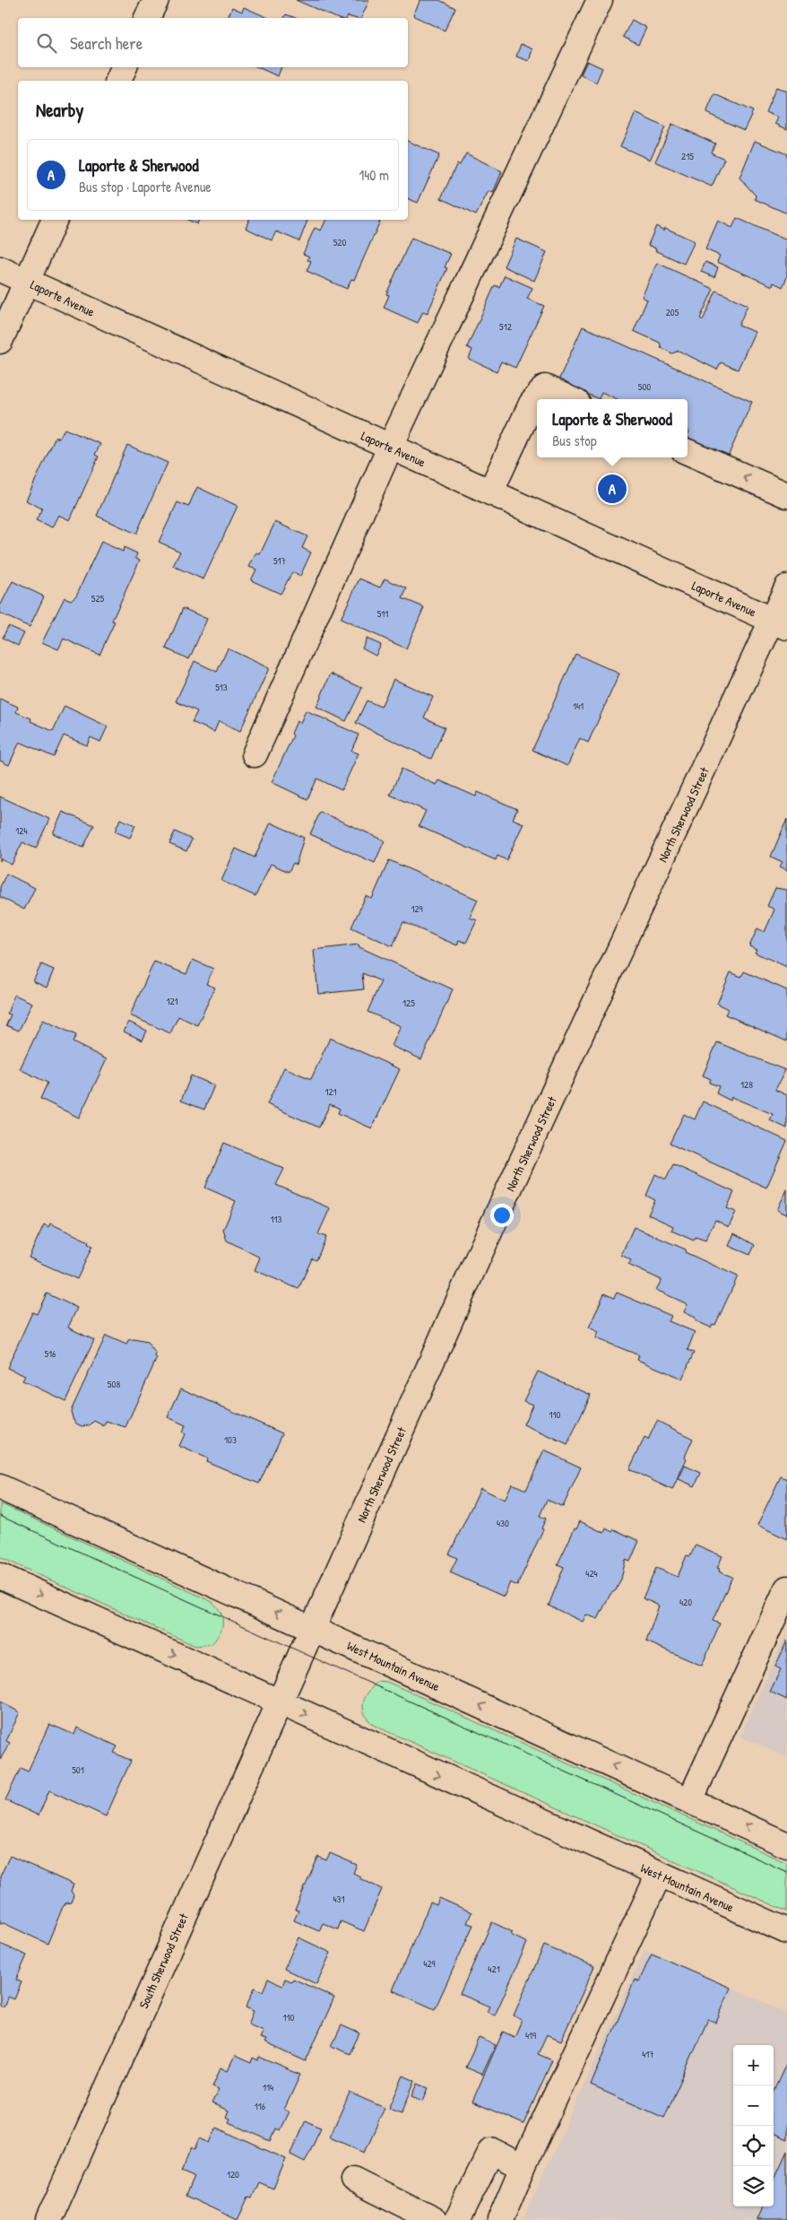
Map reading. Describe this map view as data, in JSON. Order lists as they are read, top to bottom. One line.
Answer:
{"streets":{"street":["Laporte Avenue","North Sherwood Street","West Mountain Avenue","South Sherwood Street"]},"crossings":[["Laporte Avenue","North Sherwood Street"],["North Sherwood Street","West Mountain Avenue"],["North Sherwood Street","South Sherwood Street"],["West Mountain Avenue","South Sherwood Street"]],"house_numbers":["215","520","205","512","500","517","525","511","513","141","124","129","121","125","128","121","113","516","508","110","103","430","424","420","501","431","429","421","110","419","417","114","116","120"],"page":{"search":"Search here","heading":"Nearby","list":[{"mark":"A","name":"Laporte & Sherwood","note":"Bus stop · Laporte Avenue","value":"140 m"}],"popup":["Laporte & Sherwood","Bus stop"],"pins":"A","map_buttons":["+","−"]}}
